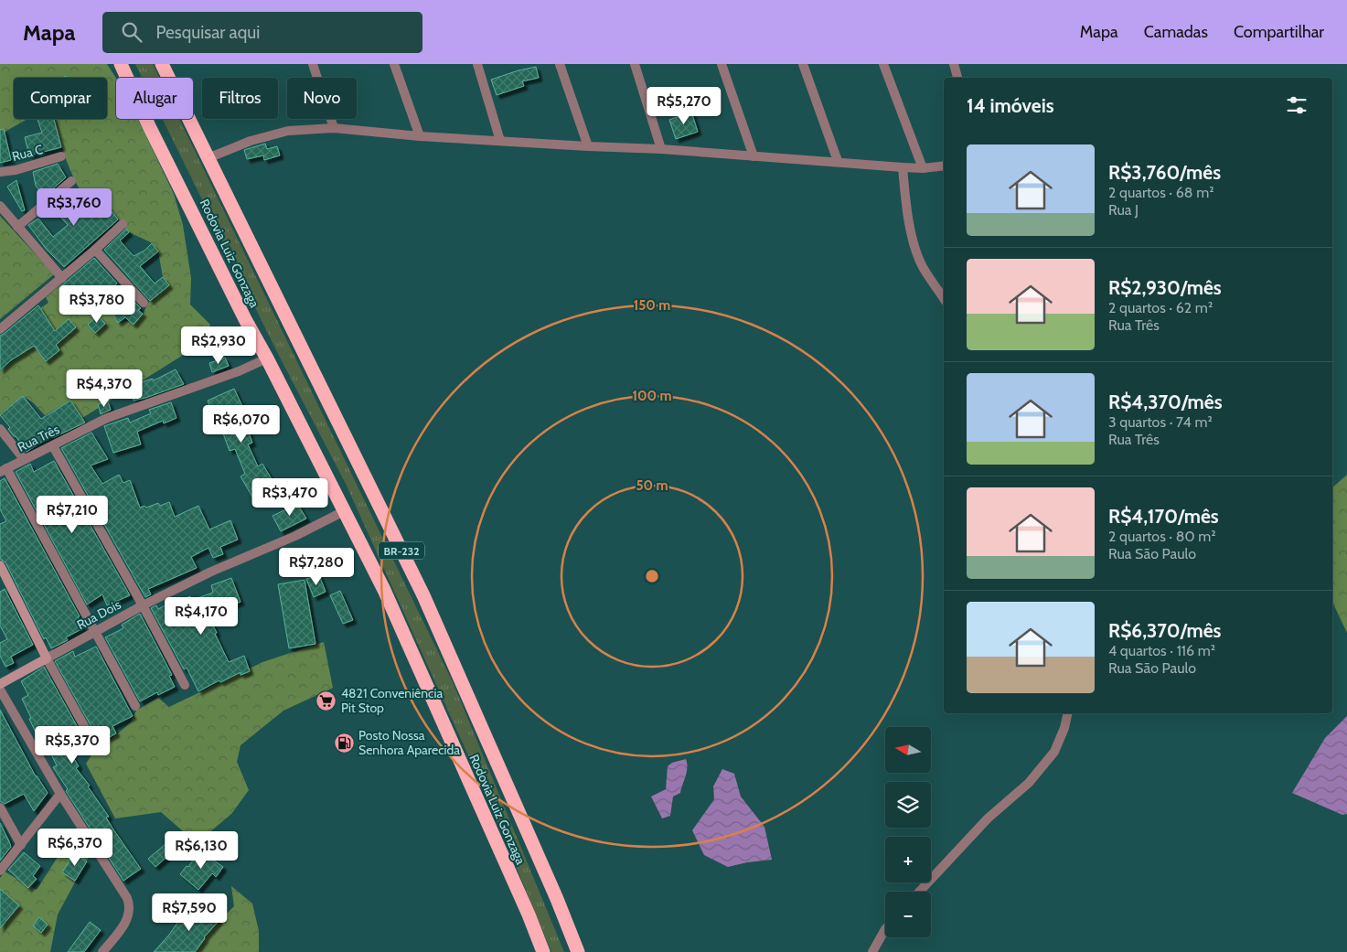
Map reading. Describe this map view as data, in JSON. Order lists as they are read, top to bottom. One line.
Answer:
{"streets":{"highway":["Rodovia Luiz Gonzaga","BR-232"],"main road":["Rua Dois"],"street":["Rua C","Rua Três"]},"crossings":[["Rodovia Luiz Gonzaga","Rua Três"],["Rodovia Luiz Gonzaga","Rua Dois"]],"places":{"supermarket":["4821 Conveniência Pit Stop"],"fuel station":["Posto Nossa Senhora Aparecida"]},"north":"left","page":{"header":"Mapa","search":"Pesquisar aqui","nav":["Mapa","Camadas","Compartilhar"],"chip":["Comprar","Alugar","Filtros","Novo"],"heading":"14 imóveis","price":["R$5,270","R$3,760","R$3,780","R$2,930","R$4,370","R$6,070","R$3,470","R$7,210","R$7,280","R$4,170","R$5,370","R$6,370","R$6,130","R$7,590"],"list":[{"name":"R$3,760/mês","note":"2 quartos · 68 m² · Rua J"},{"name":"R$2,930/mês","note":"2 quartos · 62 m² · Rua Três"},{"name":"R$4,370/mês","note":"3 quartos · 74 m² · Rua Três"},{"name":"R$4,170/mês","note":"2 quartos · 80 m² · Rua São Paulo"},{"name":"R$6,370/mês","note":"4 quartos · 116 m² · Rua São Paulo"}],"map_buttons":["+","−"]},"rings":["150 m","100 m","50 m"]}
